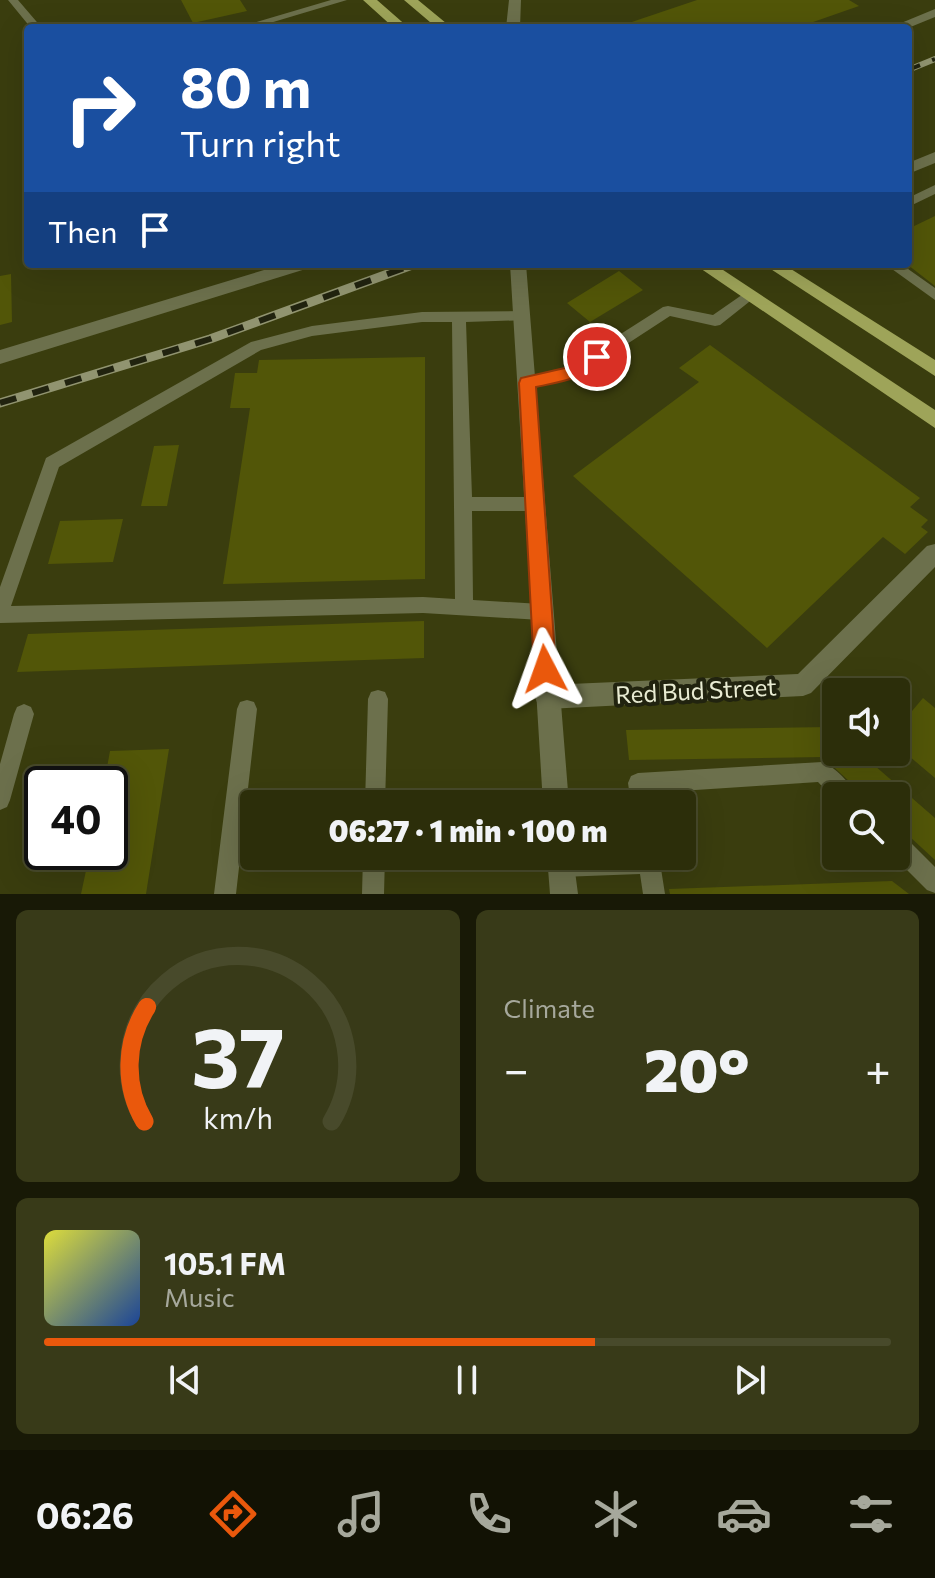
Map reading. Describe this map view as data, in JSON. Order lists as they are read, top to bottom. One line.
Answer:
{"streets":{"street":["Red Bud Street"]},"page":{"turn":["80 m","Turn right"],"then":"Then","limit":"40","trip":"06:27 · 1 min · 100 m","tile":"Climate","heat":["−","20°","+"],"song":["105.1 FM","Music"],"tabs":"06:26","gauge":["37","km/h"]}}
